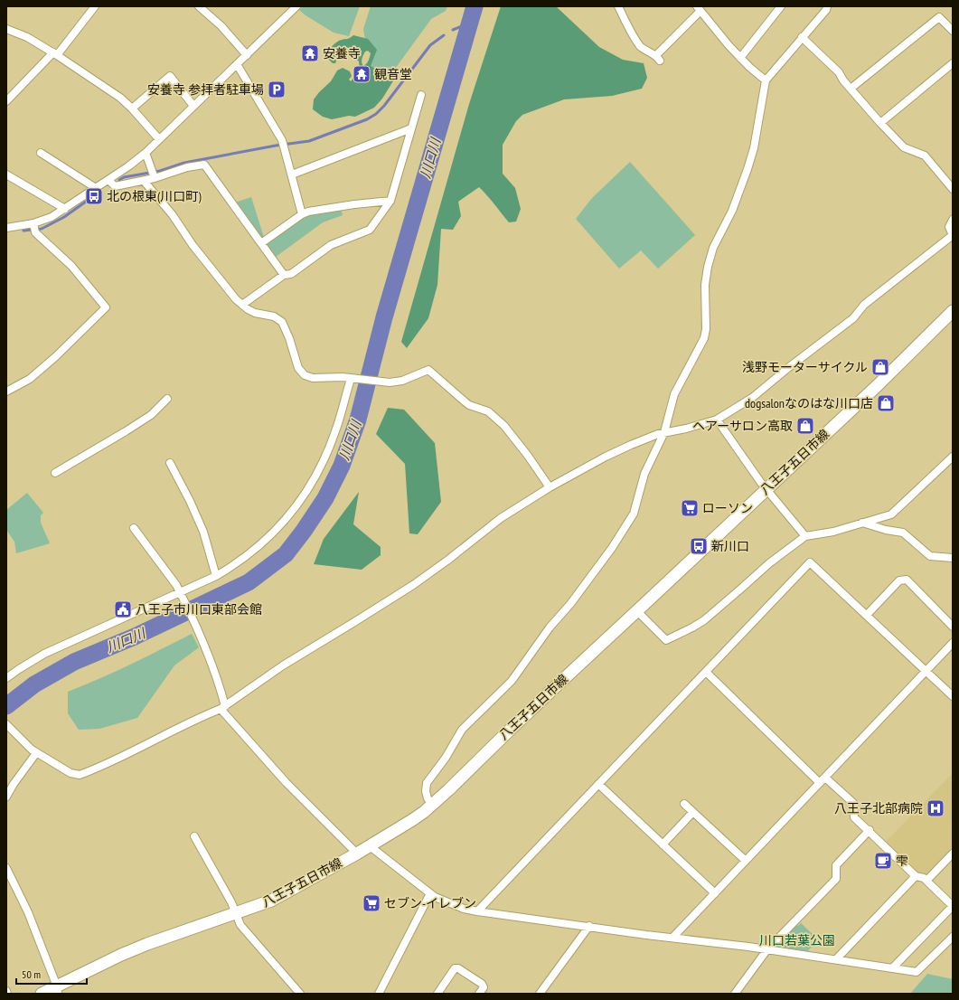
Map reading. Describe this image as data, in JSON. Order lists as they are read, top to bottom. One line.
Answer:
{"streets":{"main road":["八王子五日市線"]},"water":["川口川"],"parks":["川口若葉公園"],"places":{"temple":["安養寺","観音堂"],"parking":["安養寺 参拝者駐車場"],"bus stop":["北の根東(川口町)","新川口"],"shop":["浅野モーターサイクル","dogsalonなのはな川口店","ヘアーサロン高取"],"supermarket":["ローソン","セブン-イレブン"],"public building":["八王子市川口東部会館"],"hospital":["八王子北部病院"],"cafe":["雫"]},"scale_bar":"50 m"}
